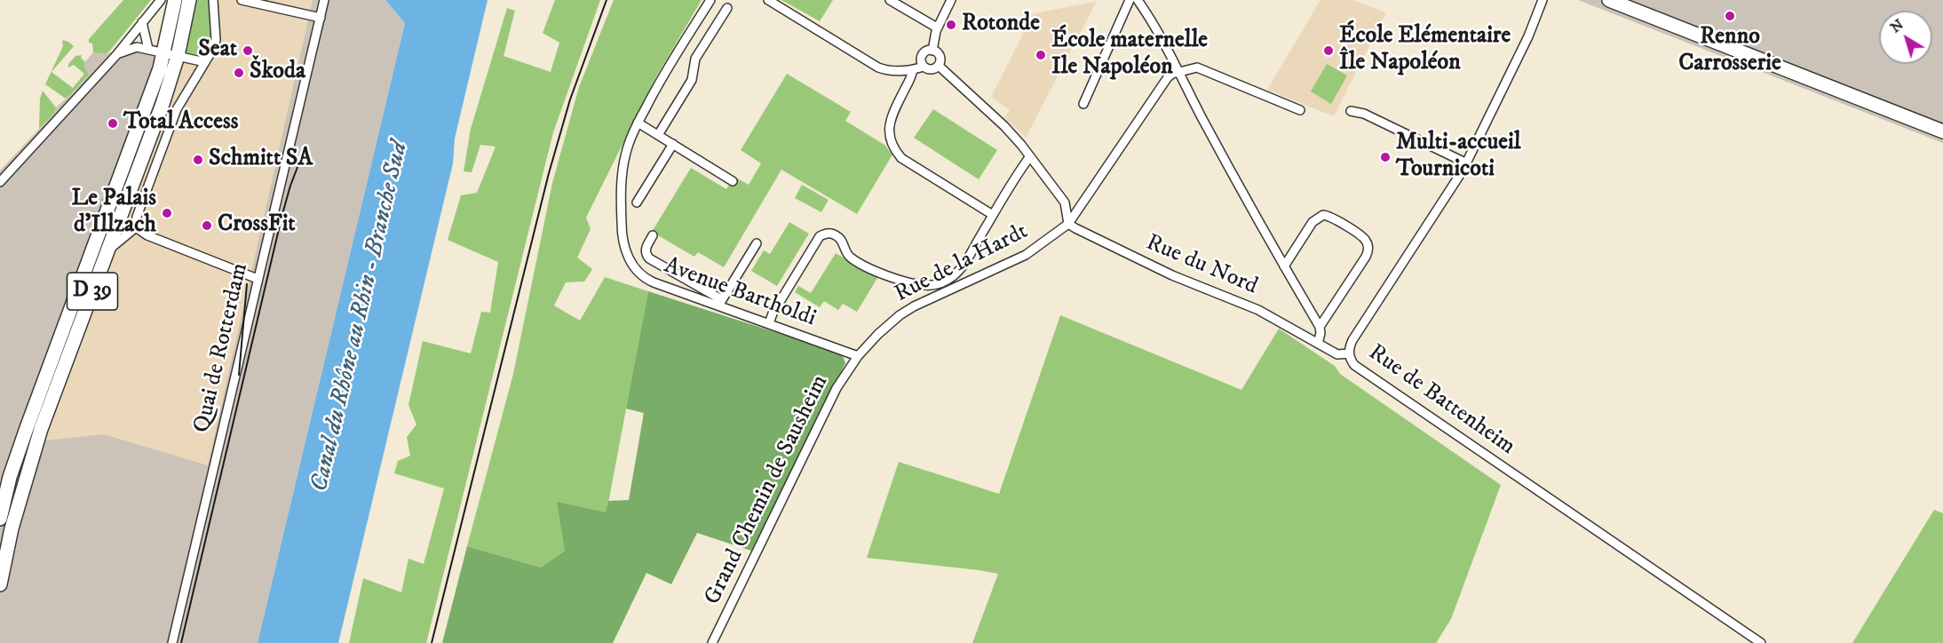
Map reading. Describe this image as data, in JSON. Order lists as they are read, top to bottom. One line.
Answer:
{"streets":{"main road":["D 39"],"street":["Rue de la Hardt","Rue du Nord","Avenue Bartholdi","Quai de Rotterdam","Rue de Battenheim","Grand Chemin de Sausheim"]},"crossings":[["Rue de la Hardt","Rue du Nord"],["Rue de la Hardt","Avenue Bartholdi"],["Rue de la Hardt","Grand Chemin de Sausheim"],["Rue du Nord","Rue de Battenheim"],["Avenue Bartholdi","Grand Chemin de Sausheim"]],"water":["Canal du Rhône au Rhin - Branche Sud"],"places":["Renno Carrosserie","Rotonde","Seat","École Elémentaire Île Napoléon","École maternelle Ile Napoléon","Škoda","Total Access","Multi-accueil Tournicoti","Schmitt SA","Le Palais d'Illzach","CrossFit"],"north":"top left"}
